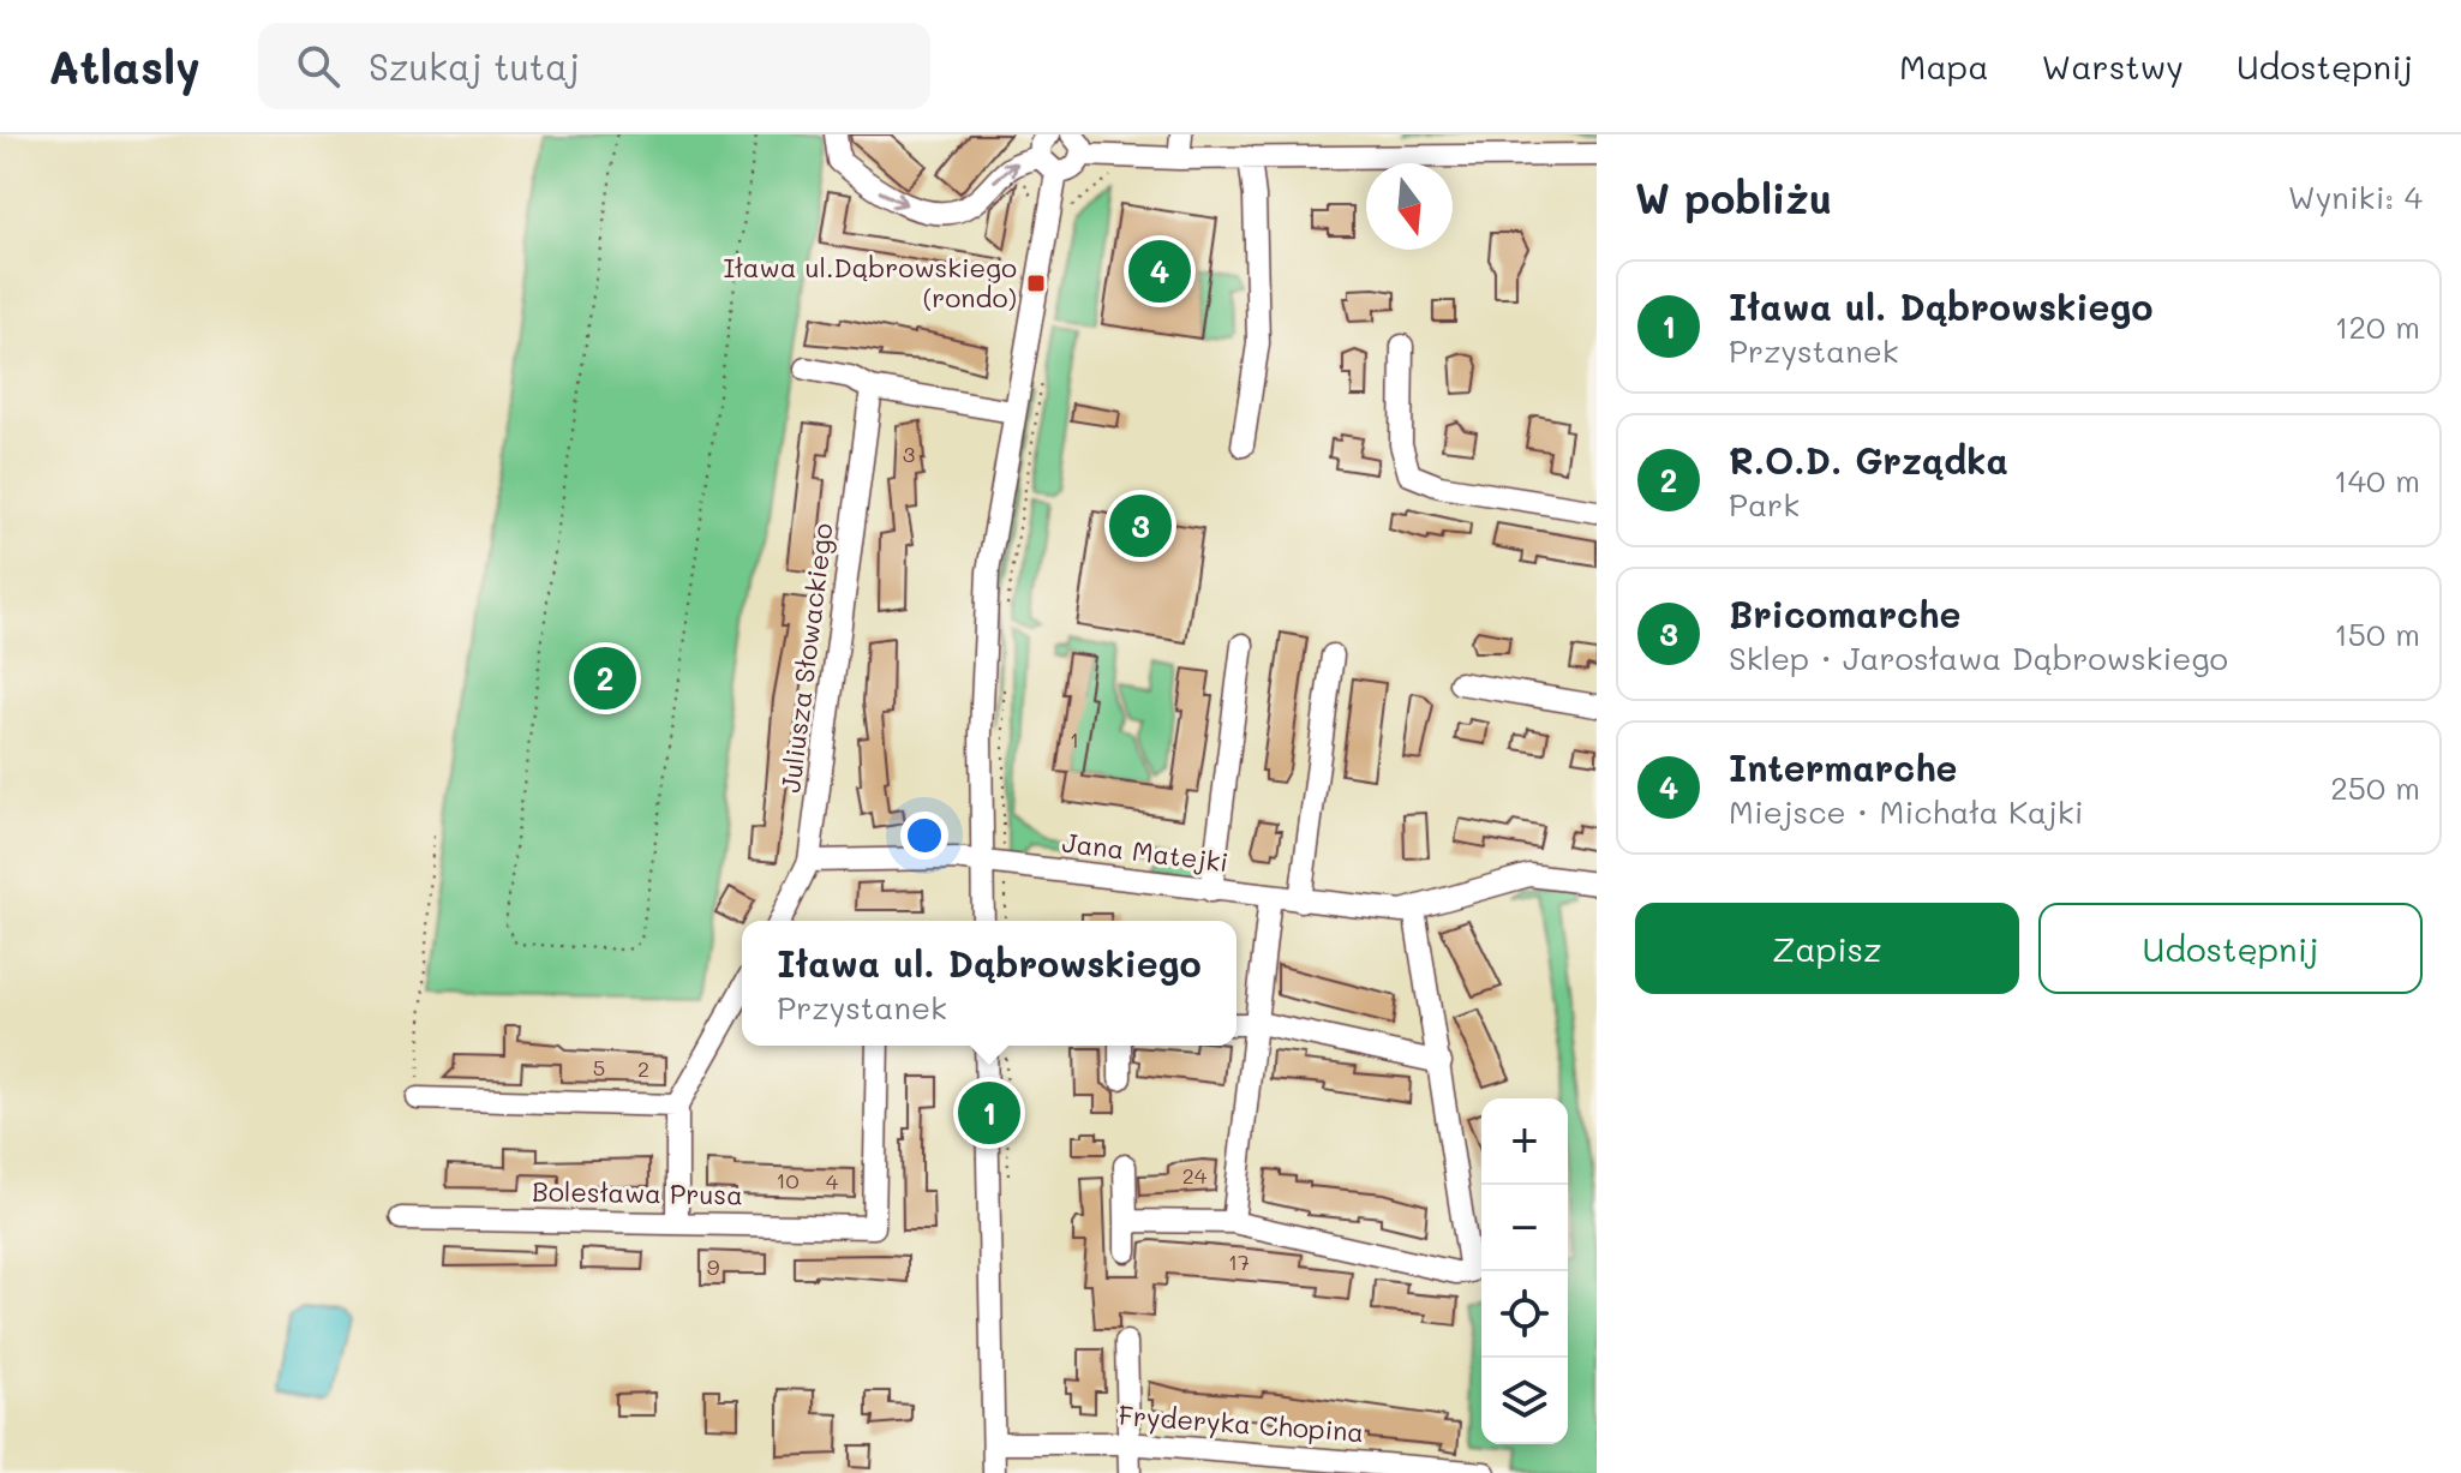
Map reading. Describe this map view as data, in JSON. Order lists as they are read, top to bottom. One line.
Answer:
{"streets":{"street":["Juliusza Słowackiego","Jana Matejki","Bolesława Prusa","Fryderyka Chopina"]},"crossings":[["Juliusza Słowackiego","Jana Matejki"]],"places":{"transit":["Iława ul.Dąbrowskiego (rondo)"]},"house_numbers":["3","1","5","2","24","10","4","17","9"],"north":"bottom","page":{"header":"Atlasly","search":"Szukaj tutaj","nav":["Mapa","Warstwy","Udostępnij"],"heading":["W pobliżu","Wyniki: 4"],"pins":["4","3","2","1"],"list":[{"mark":"1","name":"Iława ul. Dąbrowskiego","note":"Przystanek","value":"120 m"},{"mark":"2","name":"R.O.D. Grządka","note":"Park","value":"140 m"},{"mark":"3","name":"Bricomarche","note":"Sklep · Jarosława Dąbrowskiego","value":"150 m"},{"mark":"4","name":"Intermarche","note":"Miejsce · Michała Kajki","value":"250 m"}],"buttons":["Zapisz","Udostępnij"],"popup":["Iława ul. Dąbrowskiego","Przystanek"],"map_buttons":["+","−"]}}
